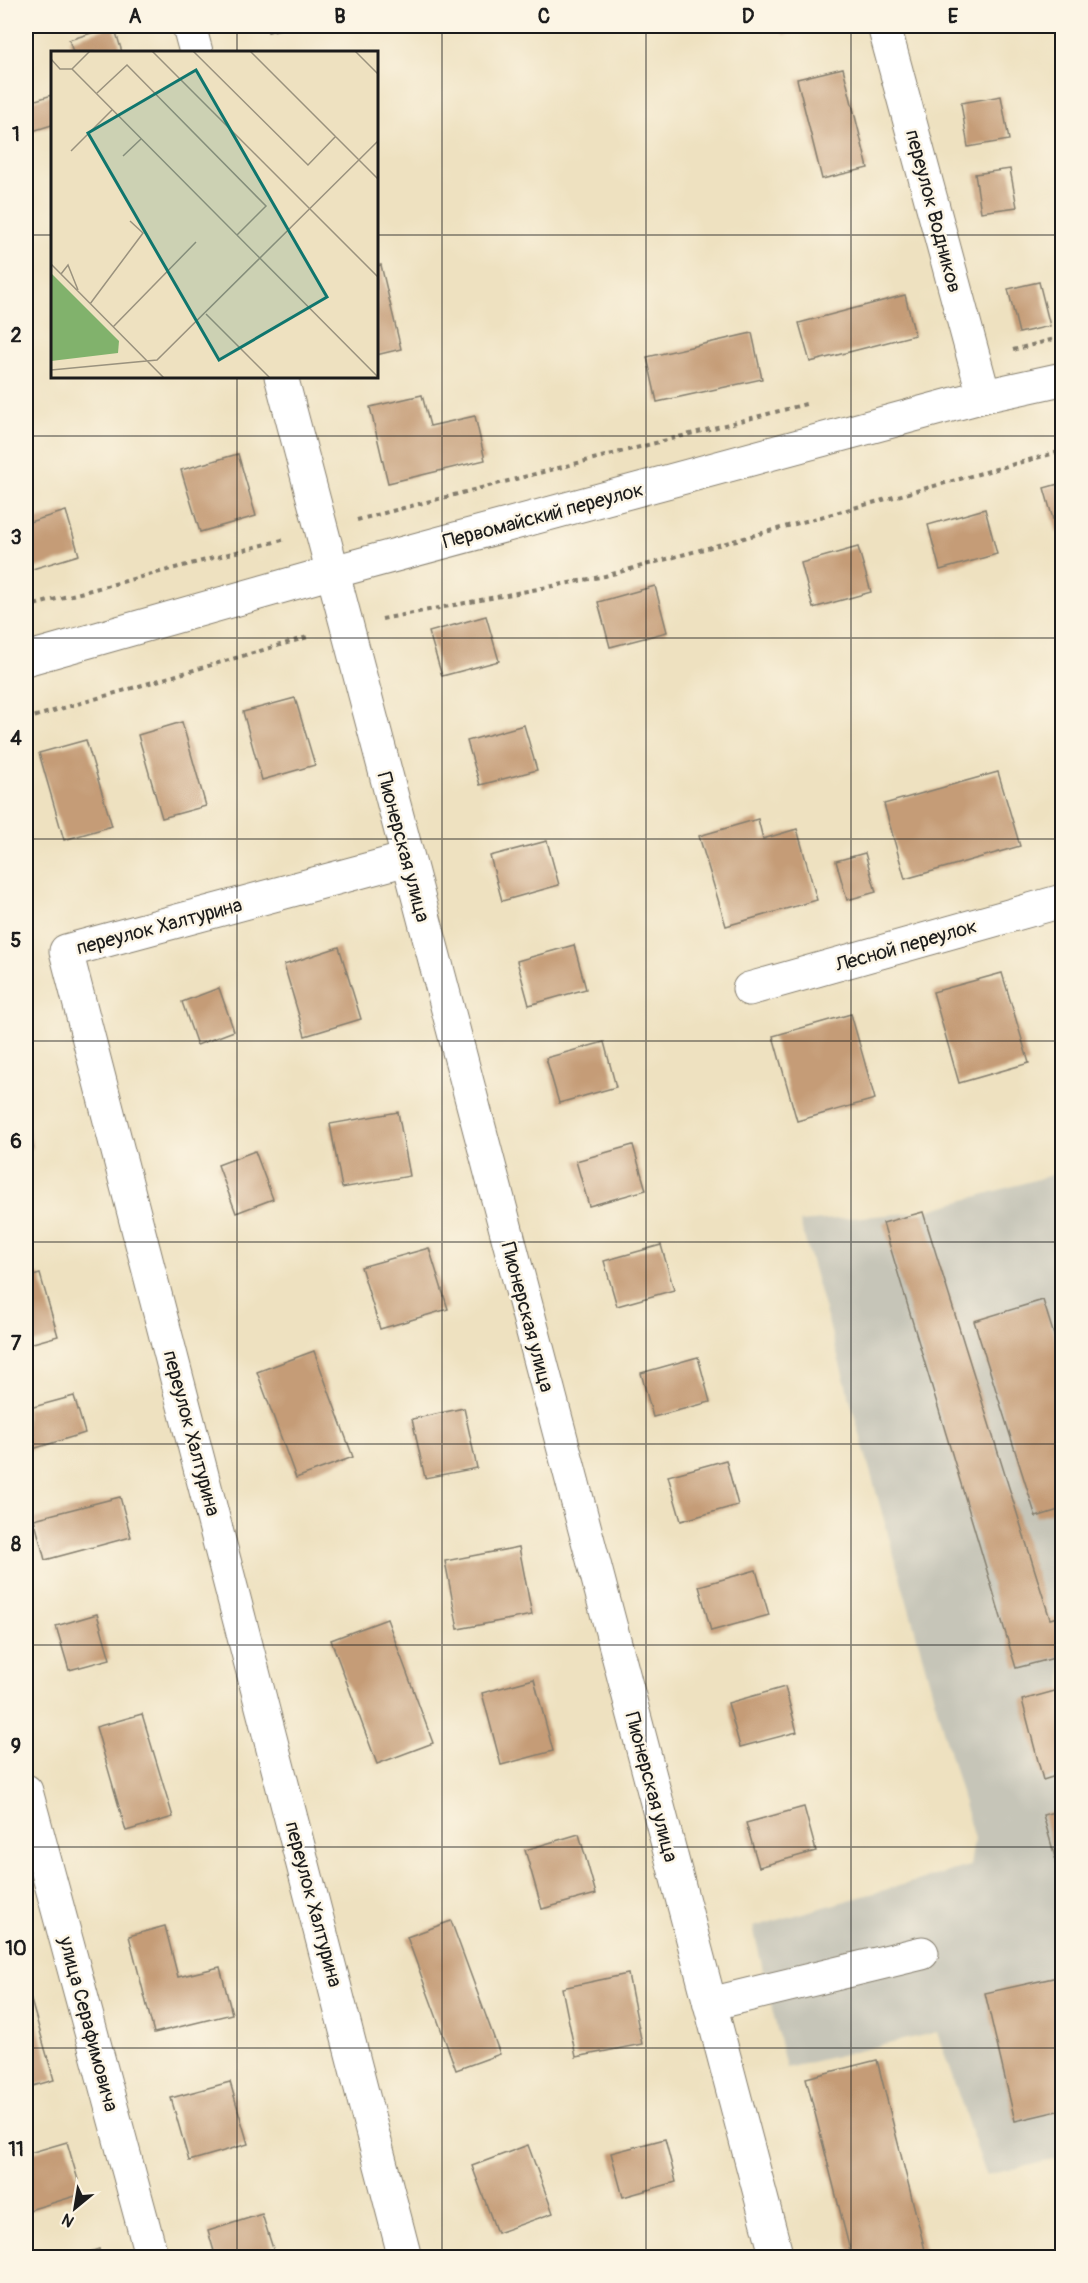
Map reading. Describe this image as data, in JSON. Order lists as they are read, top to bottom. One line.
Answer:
{"streets":{"street":["переулок Водников","Первомайский переулок","Пионерская улица","переулок Халтурина","Лесной переулок","улица Серафимовича"]},"crossings":[["переулок Водников","Первомайский переулок"],["Первомайский переулок","Пионерская улица"],["Пионерская улица","переулок Халтурина"]],"north":"bottom left","grid":{"columns":["A","B","C","D","E"],"rows":["1","2","3","4","5","6","7","8","9","10","11"]}}
